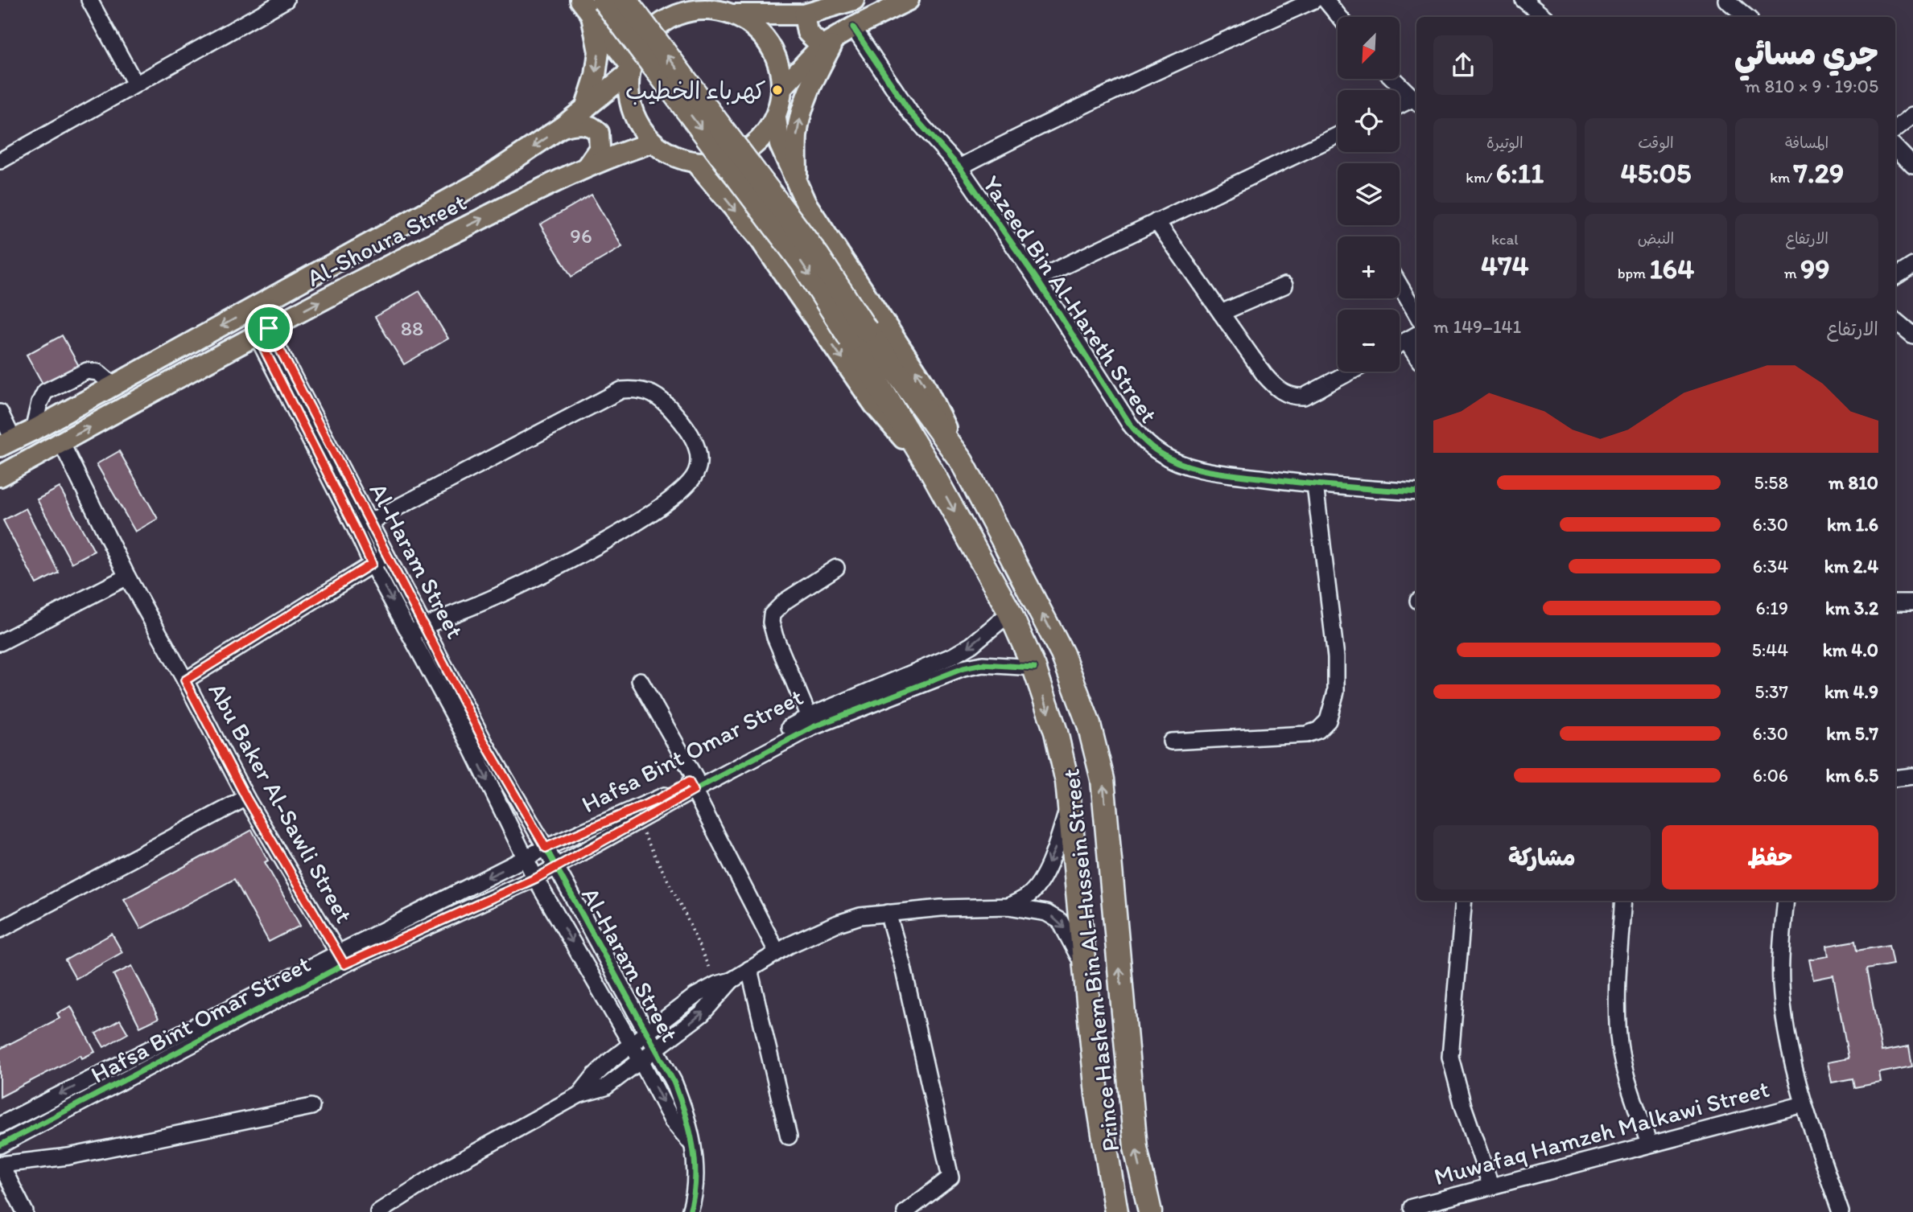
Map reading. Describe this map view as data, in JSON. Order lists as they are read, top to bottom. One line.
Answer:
{"streets":{"highway":["Prince Hashem Bin Al-Hussein Street"],"main road":["Al-Shoura Street"],"street":["Yazeed Bin Al-Hareth Street","Al-Haram Street","Hafsa Bint Omar Street","Abu Baker Al-Sawli Street","Muwafaq Hamzeh Malkawi Street"]},"crossings":[["Al-Shoura Street","Al-Haram Street"],["Al-Shoura Street","Abu Baker Al-Sawli Street"],["Al-Shoura Street","Prince Hashem Bin Al-Hussein Street"],["Al-Haram Street","Hafsa Bint Omar Street"],["Hafsa Bint Omar Street","Abu Baker Al-Sawli Street"],["Hafsa Bint Omar Street","Prince Hashem Bin Al-Hussein Street"]],"places":["كهرباء الخطيب"],"house_numbers":["96","88"],"north":"bottom left","page":{"map_buttons":["+","−"],"heading":["جري مسائي","19:05 · 9 × 810 m"],"stats":[["المسافة","7.29 km"],["الوقت","45:05"],["الوتيرة","6:11 /km"],["الارتفاع","99 m"],["النبض","164 bpm"],["kcal","474"]],"chart":["الارتفاع","141–149 m"],"list":[{"name":"810 m","note":"5:58"},{"name":"1.6 km","note":"6:30"},{"name":"2.4 km","note":"6:34"},{"name":"3.2 km","note":"6:19"},{"name":"4.0 km","note":"5:44"},{"name":"4.9 km","note":"5:37"},{"name":"5.7 km","note":"6:30"},{"name":"6.5 km","note":"6:06"}],"buttons":["حفظ","مشاركة"]}}
